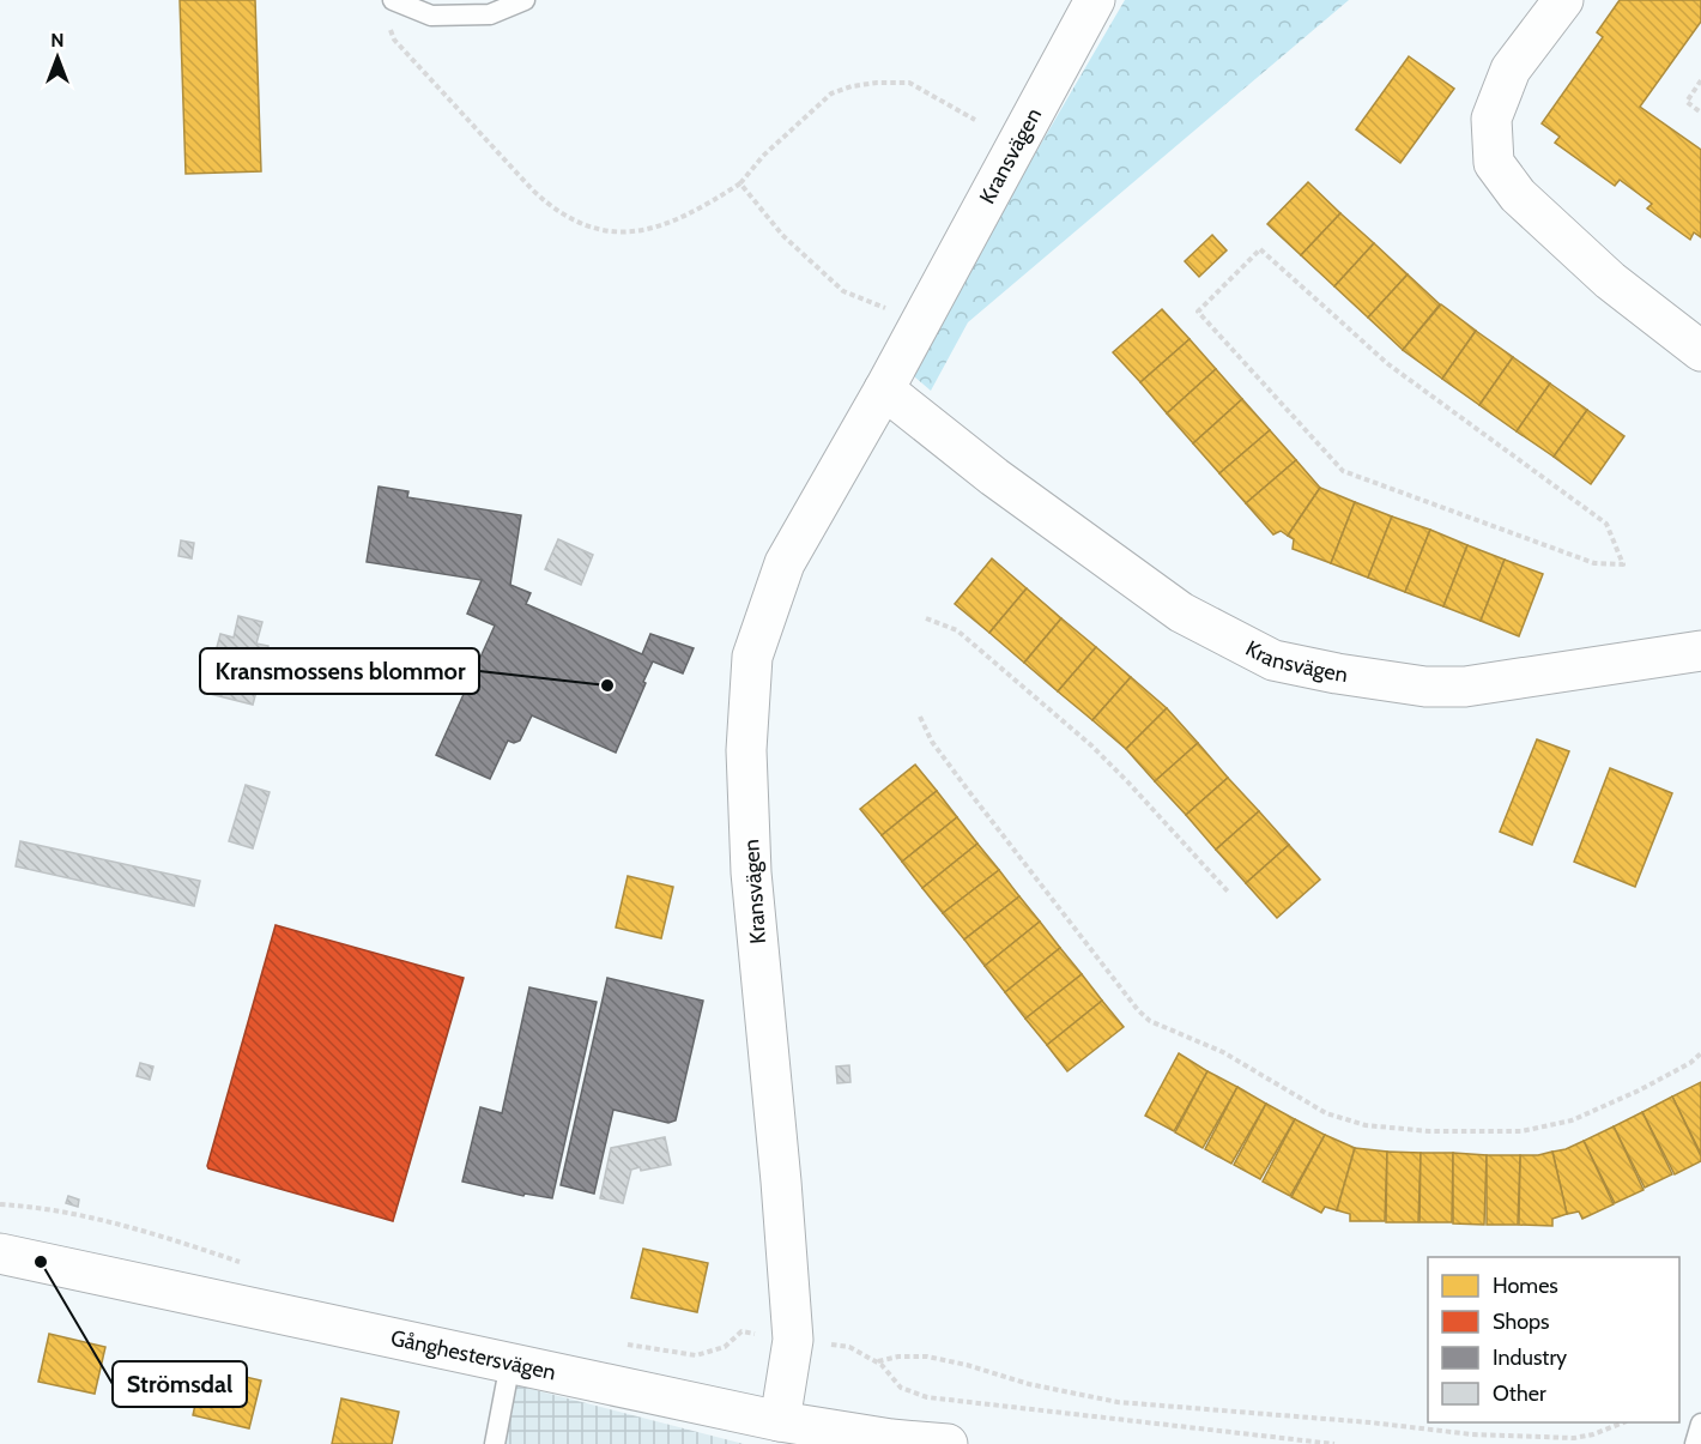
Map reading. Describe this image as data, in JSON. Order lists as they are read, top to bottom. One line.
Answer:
{"streets":{"street":["Kransvägen","Gånghestersvägen"]},"crossings":[["Kransvägen","Gånghestersvägen"]],"places":["Kransmossens blommor","Strömsdal"],"legend":["Homes","Shops","Industry","Other"],"north":"top"}
